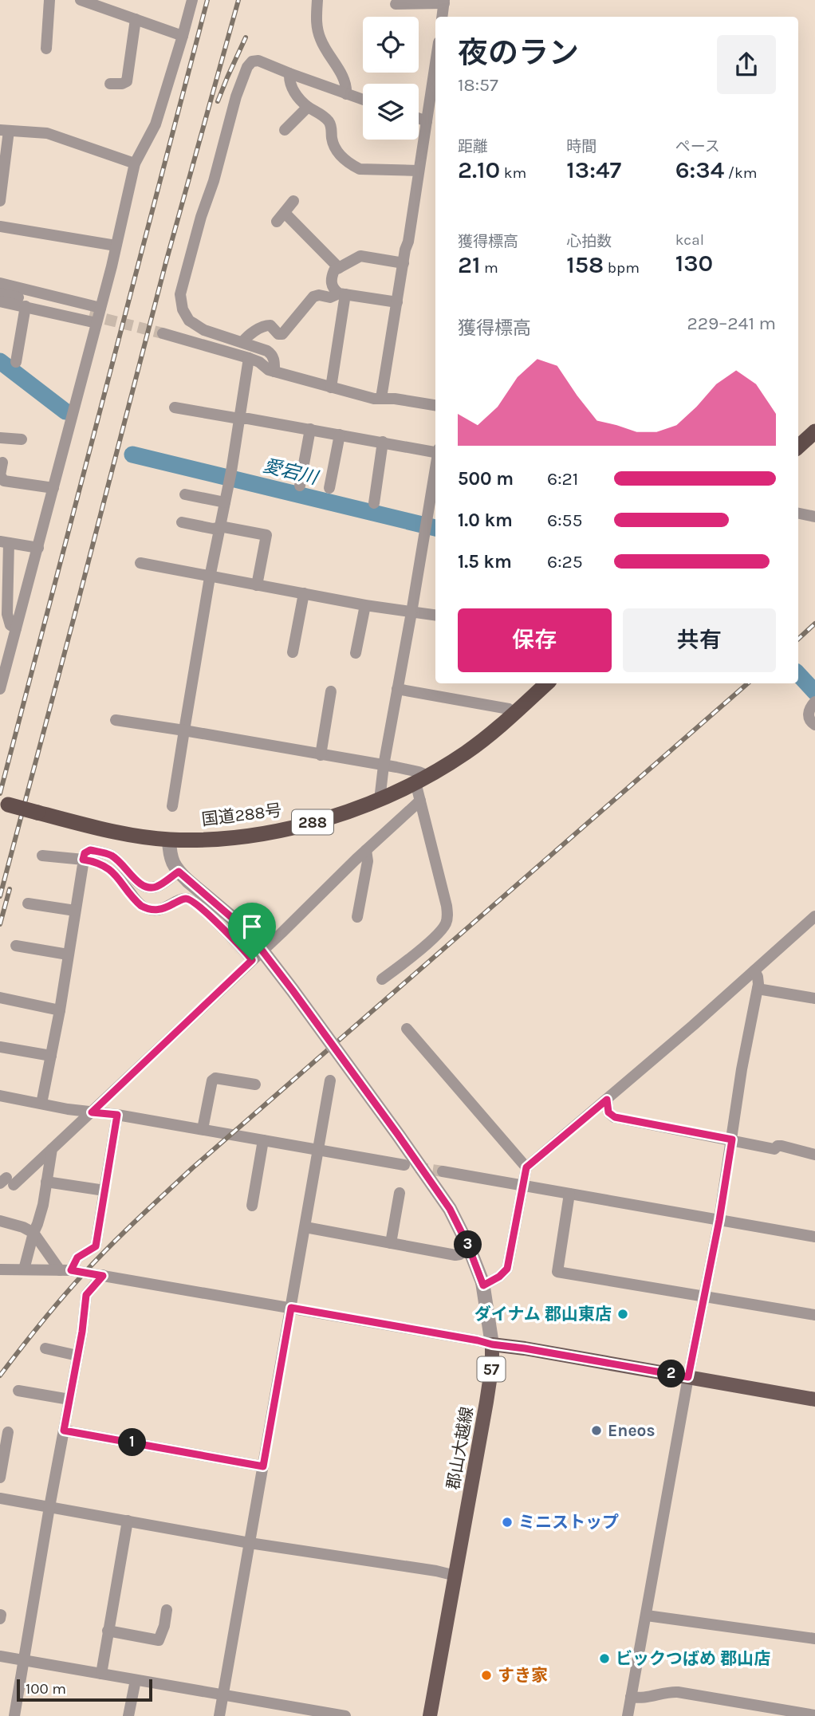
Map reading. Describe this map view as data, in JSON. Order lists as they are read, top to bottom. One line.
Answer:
{"streets":{"highway":["国道288号","288"],"main road":["57","郡山大越線"]},"crossings":[["57","郡山大越線"]],"water":["愛宕川"],"places":["ダイナム 郡山東店","Eneos","ミニストップ","ビックつばめ 郡山店","すき家"],"scale_bar":"100 m","page":{"heading":["夜のラン","18:57"],"stats":[["距離","2.10 km"],["時間","13:47"],["ペース","6:34 /km"],["獲得標高","21 m"],["心拍数","158 bpm"],["kcal","130"]],"chart":["獲得標高","229–241 m"],"list":[{"name":"500 m","note":"6:21"},{"name":"1.0 km","note":"6:55"},{"name":"1.5 km","note":"6:25"}],"buttons":["保存","共有"],"pins":["3","2","1"],"scale":"100 m"}}
